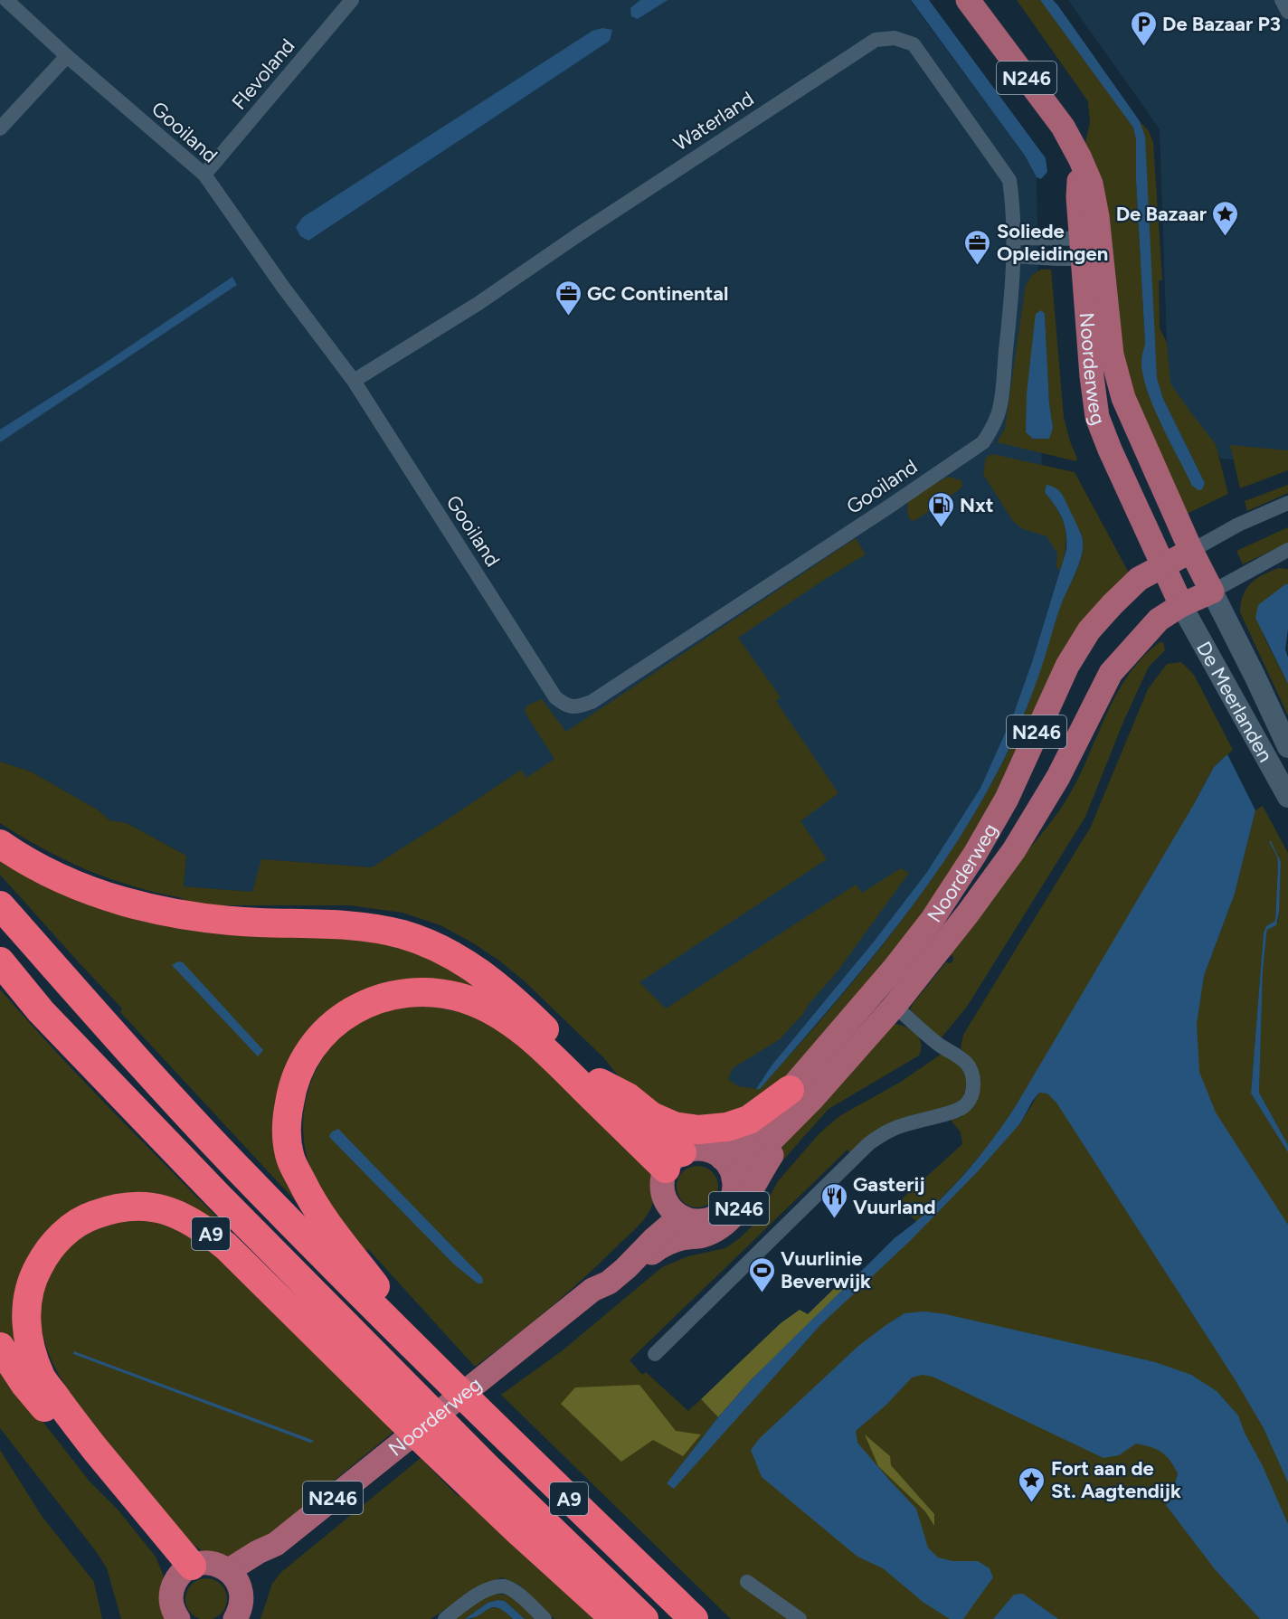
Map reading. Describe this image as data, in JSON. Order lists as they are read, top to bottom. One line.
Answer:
{"streets":{"highway":["A9"],"main road":["N246","Noorderweg","De Meerlanden"],"street":["Flevoland","Waterland","Gooiland"]},"crossings":[["Flevoland","Gooiland"],["N246","Noorderweg"],["N246","A9"],["Waterland","Gooiland"],["Noorderweg","De Meerlanden"],["Noorderweg","A9"]],"places":{"parking":["De Bazaar P3"],"place":["De Bazaar","Fort aan de St. Aagtendijk"],"office":["Soliede Opleidingen","GC Continental"],"fuel station":["Nxt"],"restaurant":["Gasterij Vuurland"],"sports":["Vuurlinie Beverwijk"]}}
